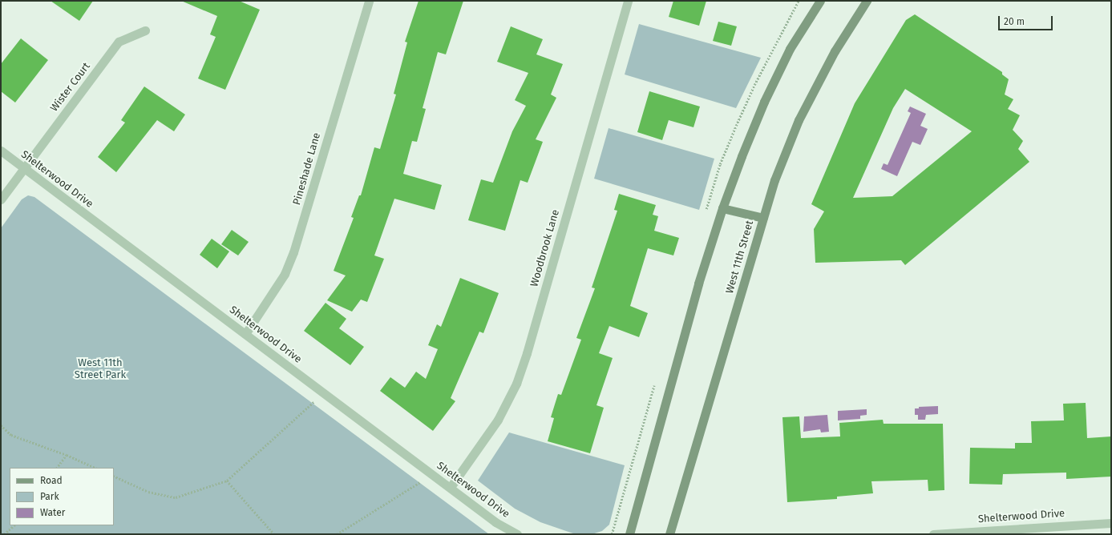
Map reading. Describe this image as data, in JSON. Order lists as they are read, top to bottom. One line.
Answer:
{"streets":{"main road":["West 11th Street"],"street":["Wister Court","Pineshade Lane","Shelterwood Drive","Woodbrook Lane"]},"crossings":[["Wister Court","Shelterwood Drive"],["Pineshade Lane","Shelterwood Drive"],["Shelterwood Drive","Woodbrook Lane"]],"parks":["West 11th Street Park"],"legend":["Road","Park","Water"],"scale_bar":"20 m"}
